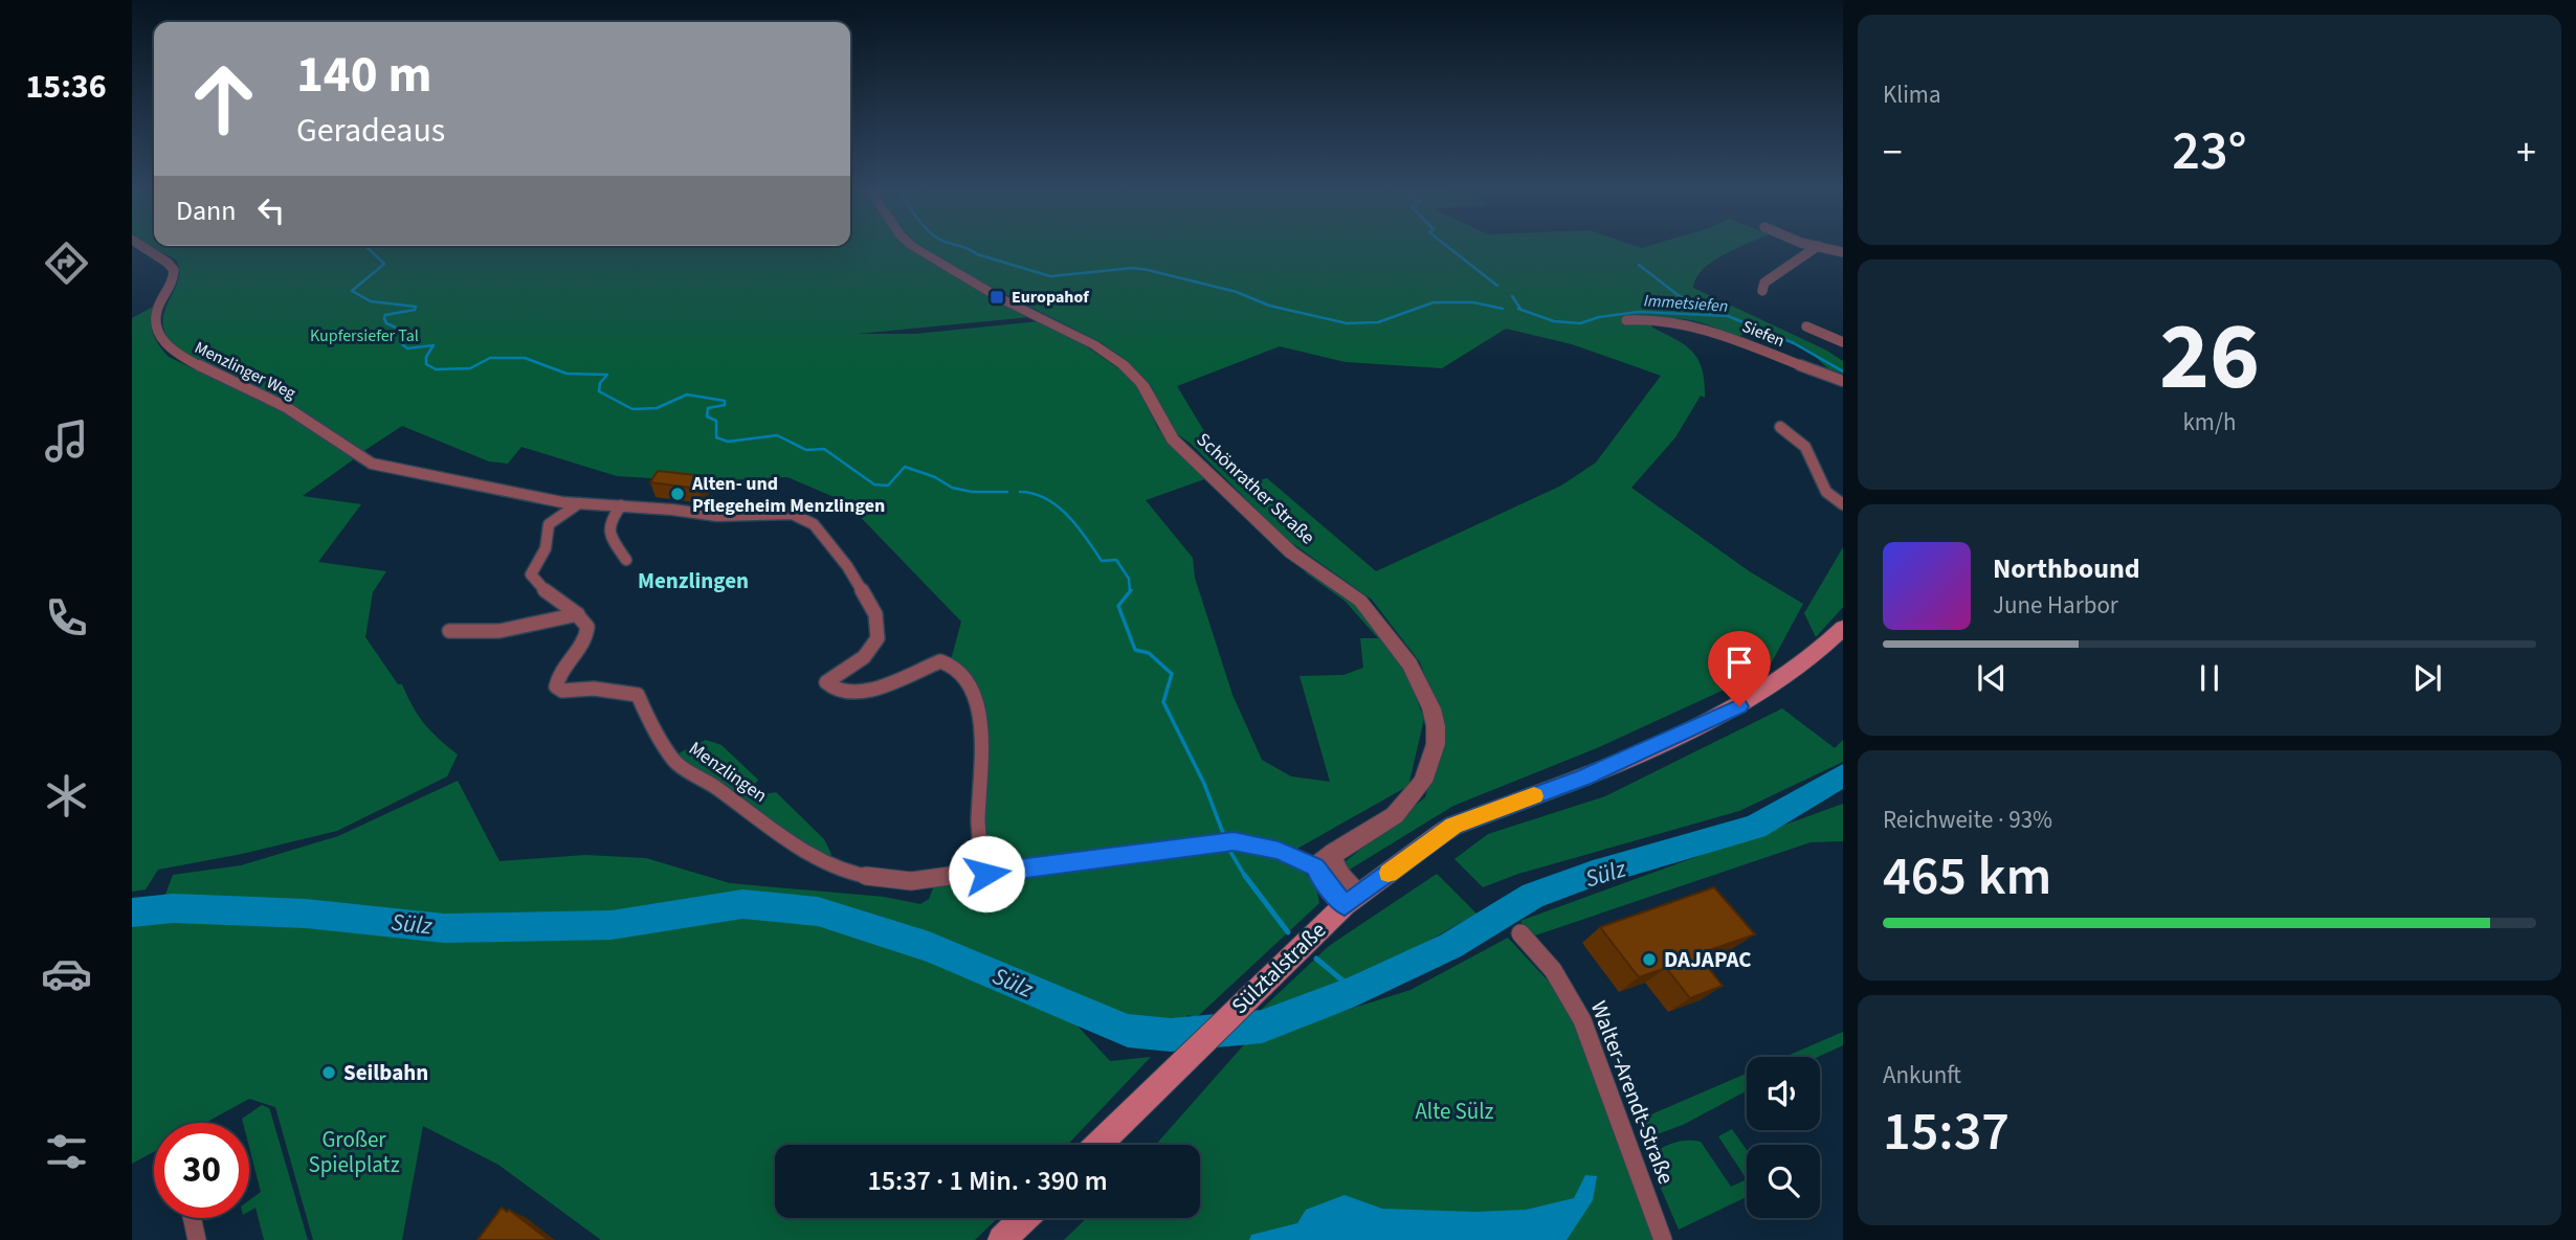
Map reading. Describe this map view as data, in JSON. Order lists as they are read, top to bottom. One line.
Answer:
{"streets":{"main road":["Sülztalstraße"],"street":["Siefen","Menzlinger Weg","Schönrather Straße","Menzlingen","Walter-Arendt-Straße"]},"crossings":[["Schönrather Straße","Menzlingen"]],"districts":["Menzlingen"],"water":["Immetsiefen","Sülz"],"parks":["Kupfersiefer Tal","Alte Sülz","Großer Spielplatz"],"places":{"transit":["Europahof"],"other":["Alten- und Pflegeheim Menzlingen","DAJAPAC","Seilbahn"]},"page":{"tabs":"15:36","tile":["Klima",["26","km/h"],["Reichweite · 93%","465 km"],["Ankunft","15:37"]],"turn":["140 m","Geradeaus"],"heat":["−","23°","+"],"then":"Dann","song":["Northbound","June Harbor"],"limit":"30","trip":"15:37 · 1 Min. · 390 m"}}
